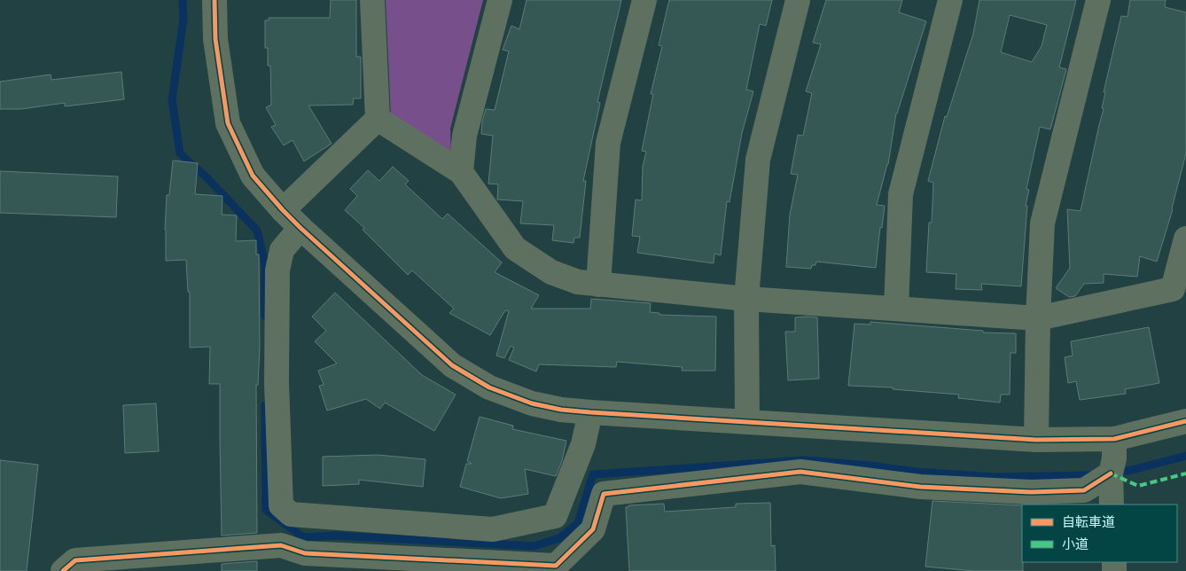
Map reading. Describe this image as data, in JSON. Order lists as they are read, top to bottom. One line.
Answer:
{"legend":["自転車道","小道"]}
